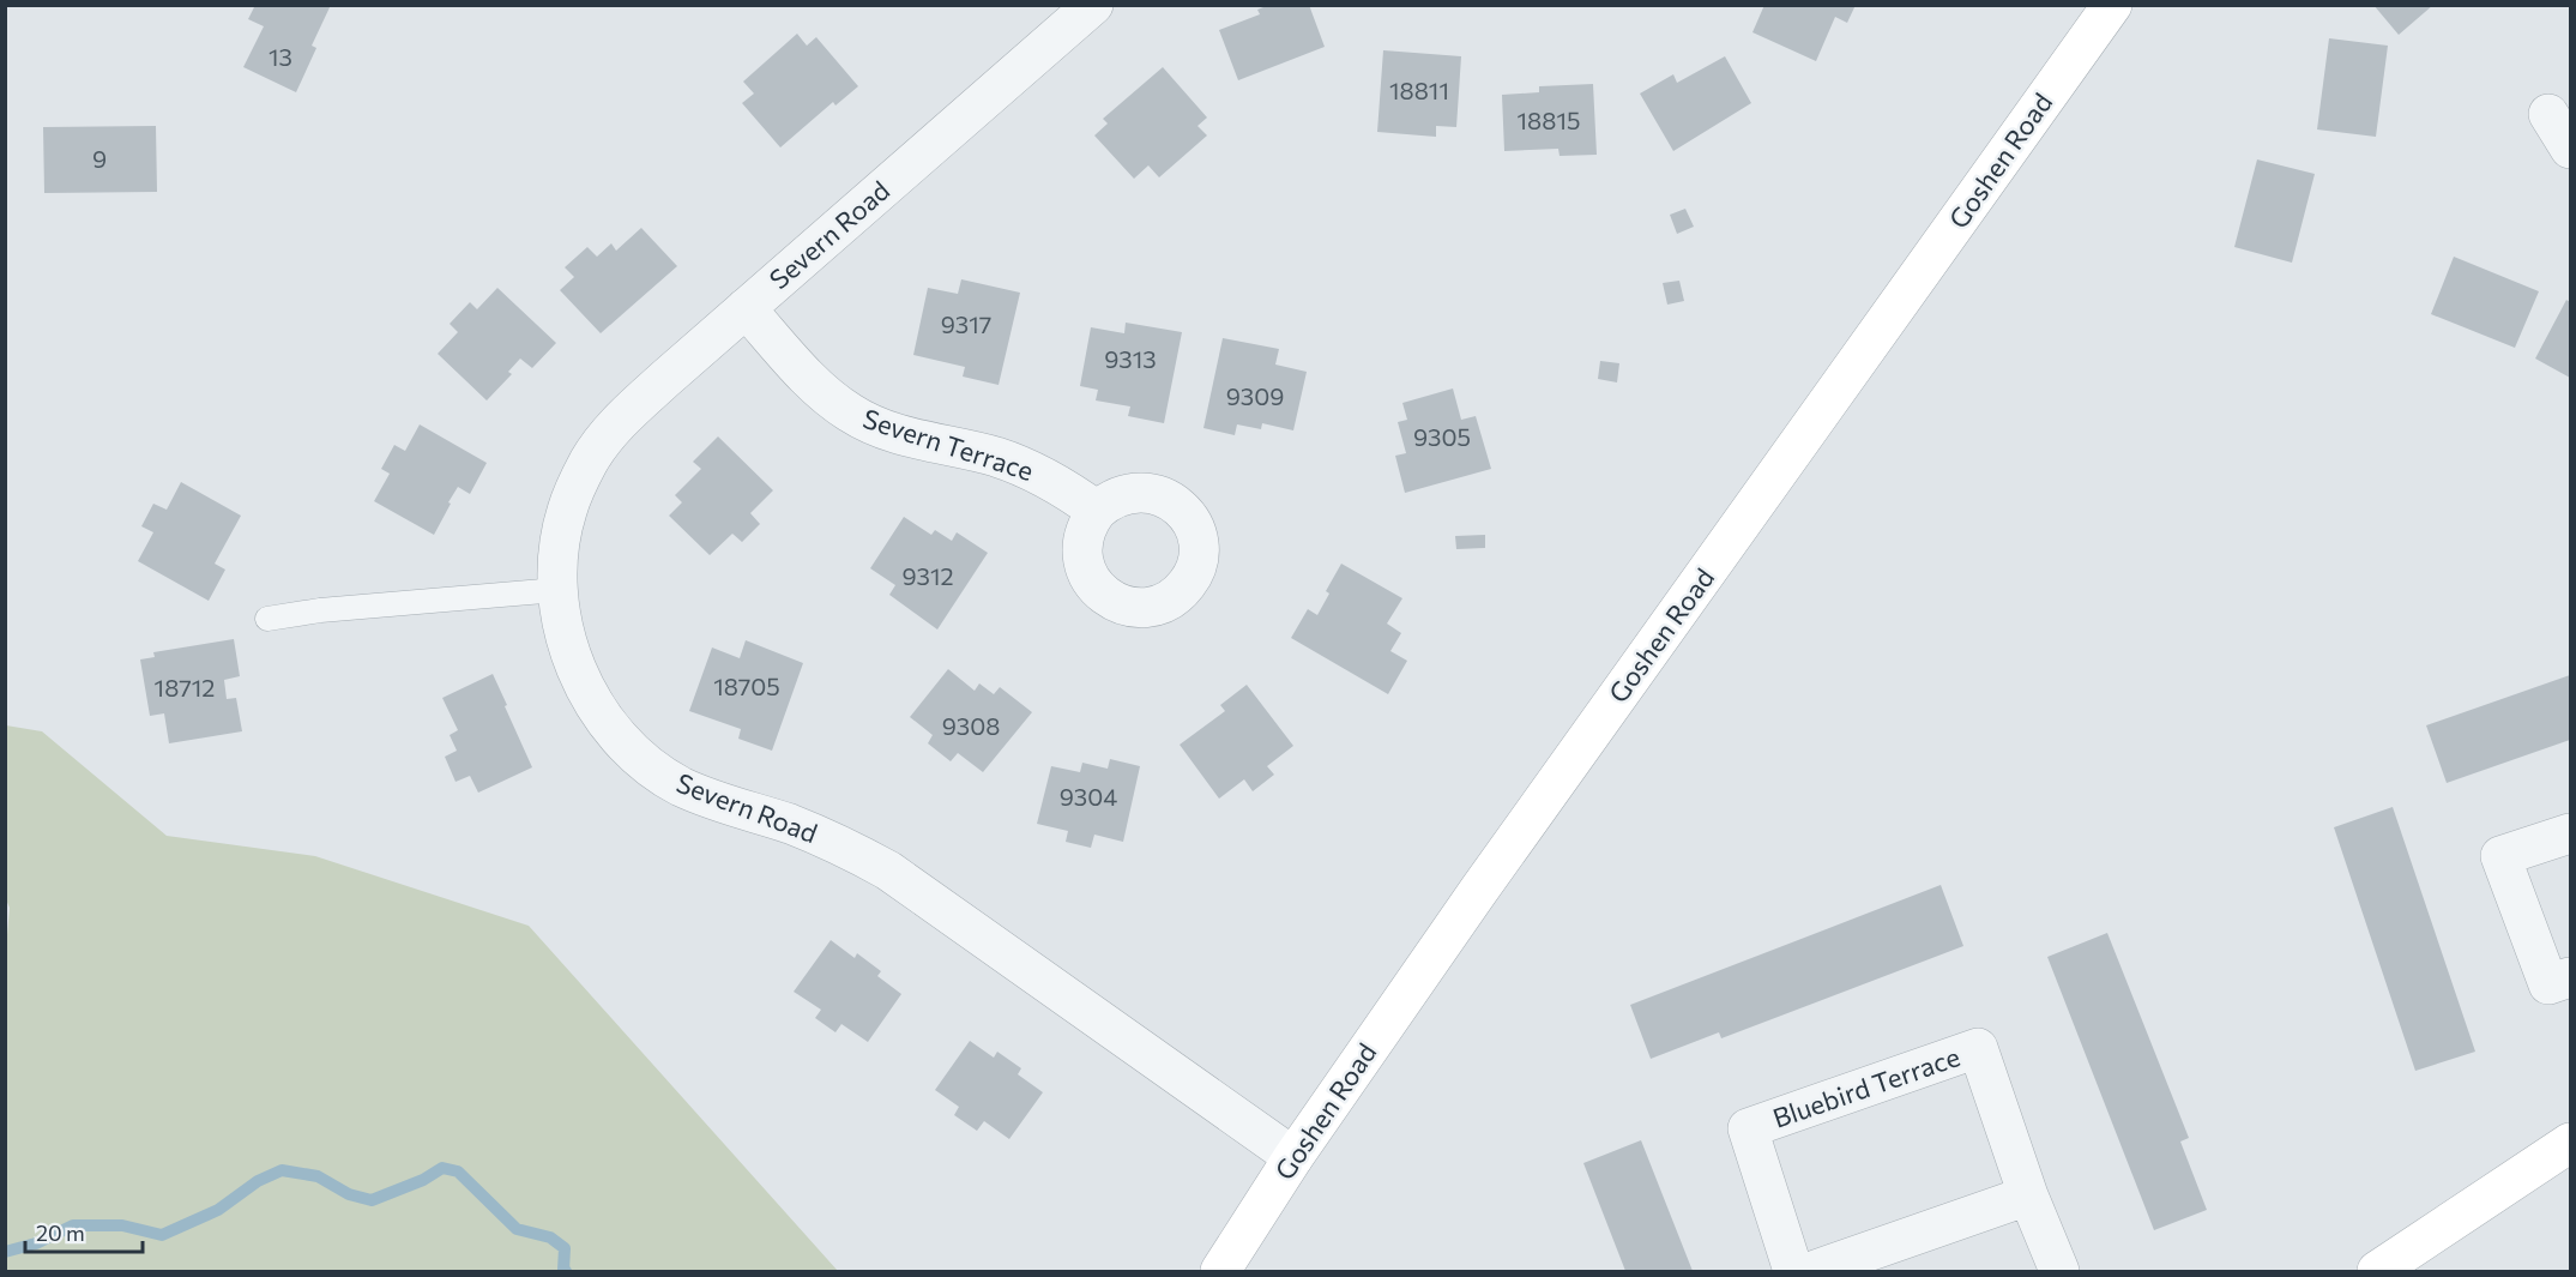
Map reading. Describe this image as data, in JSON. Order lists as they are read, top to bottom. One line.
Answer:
{"streets":{"street":["Goshen Road","Severn Road","Severn Terrace","Bluebird Terrace"]},"crossings":[["Goshen Road","Severn Road"],["Severn Road","Severn Terrace"]],"house_numbers":["13","18811","18815","9","9317","9313","9309","9305","9312","18705","18712","9308","9304"],"scale_bar":"20 m"}
